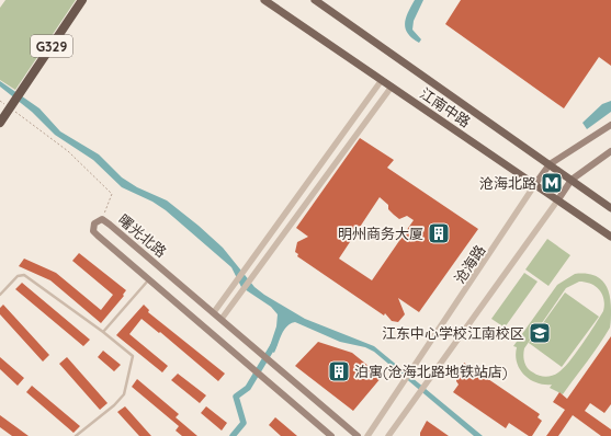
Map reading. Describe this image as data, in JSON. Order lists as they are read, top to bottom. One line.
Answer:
{"streets":{"highway":["G329"],"main road":["江南中路","曙光北路","沧海路"]},"crossings":[["江南中路","沧海路"]],"places":{"metro station":["沧海北路"],"building":["明州商务大厦","泊寓(沧海北路地铁站店)"],"school or university":["江东中心学校江南校区"]}}
